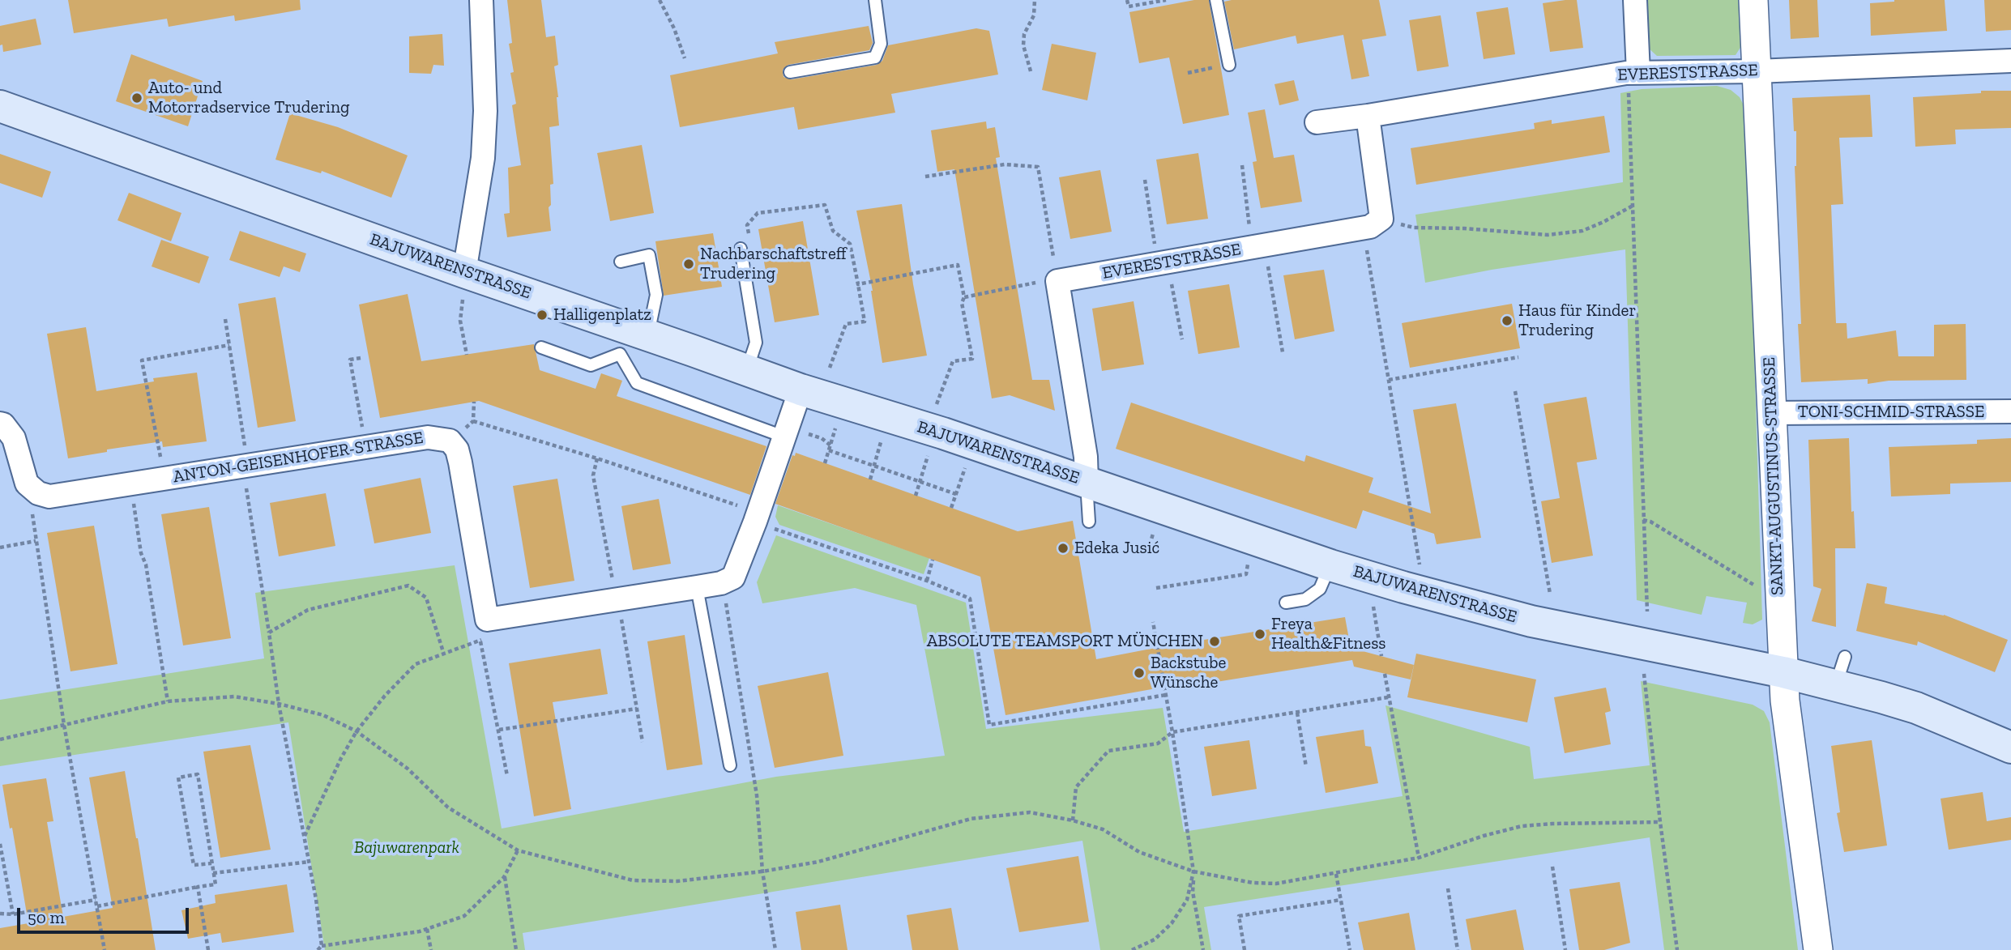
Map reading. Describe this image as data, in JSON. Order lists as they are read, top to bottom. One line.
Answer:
{"streets":{"main road":["BAJUWARENSTRASSE"],"street":["EVERESTSTRASSE","TONI-SCHMID-STRASSE","ANTON-GEISENHOFER-STRASSE","SANKT-AUGUSTINUS-STRASSE"]},"crossings":[["EVERESTSTRASSE","BAJUWARENSTRASSE"],["EVERESTSTRASSE","SANKT-AUGUSTINUS-STRASSE"],["BAJUWARENSTRASSE","ANTON-GEISENHOFER-STRASSE"],["BAJUWARENSTRASSE","SANKT-AUGUSTINUS-STRASSE"],["TONI-SCHMID-STRASSE","SANKT-AUGUSTINUS-STRASSE"]],"parks":["Bajuwarenpark"],"places":["Auto- und Motorradservice Trudering","Nachbarschaftstreff Trudering","Halligenplatz","Haus für Kinder Trudering","Edeka Jusić","Freya Health&Fitness","ABSOLUTE TEAMSPORT MÜNCHEN","Backstube Wünsche"],"scale_bar":"50 m"}
